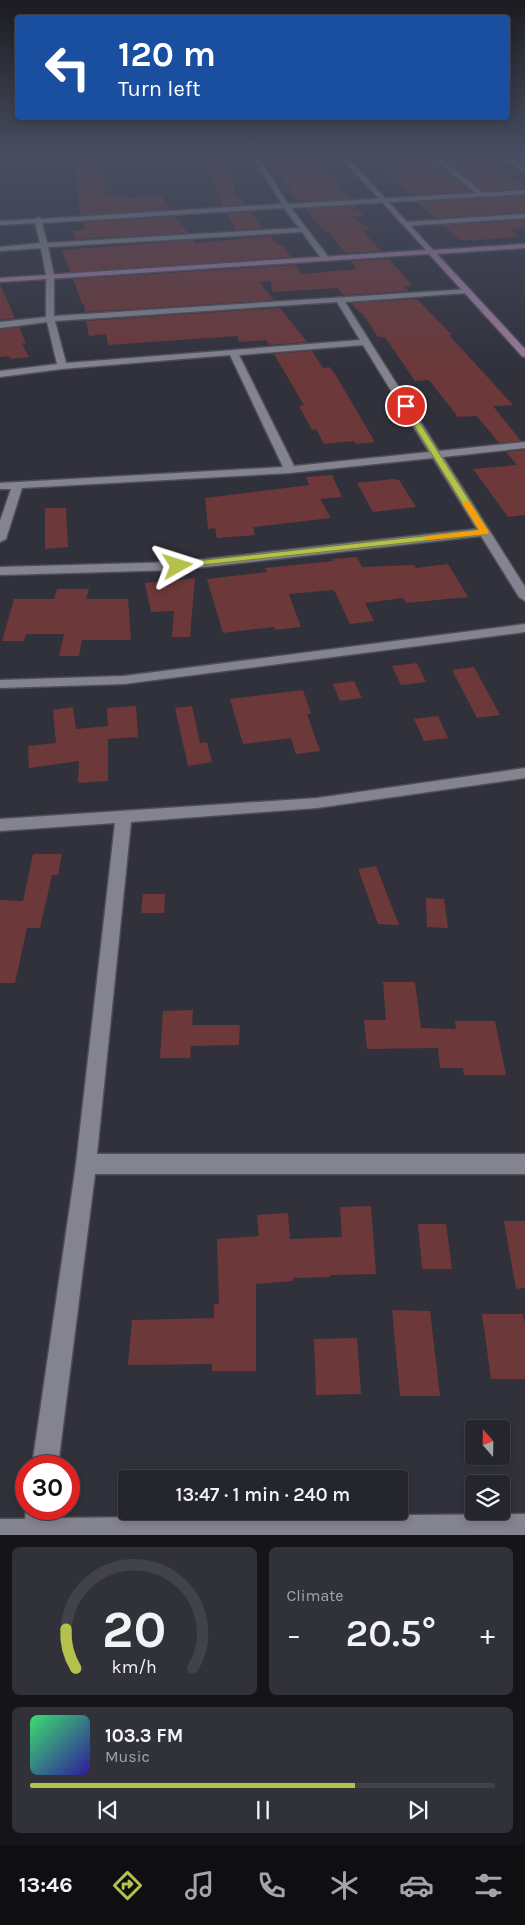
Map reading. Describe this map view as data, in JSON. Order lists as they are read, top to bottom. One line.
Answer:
{"north":"top","page":{"turn":["120 m","Turn left"],"limit":"30","trip":"13:47 · 1 min · 240 m","tile":"Climate","heat":["−","20.5°","+"],"song":["103.3 FM","Music"],"tabs":"13:46","gauge":["20","km/h"]}}
